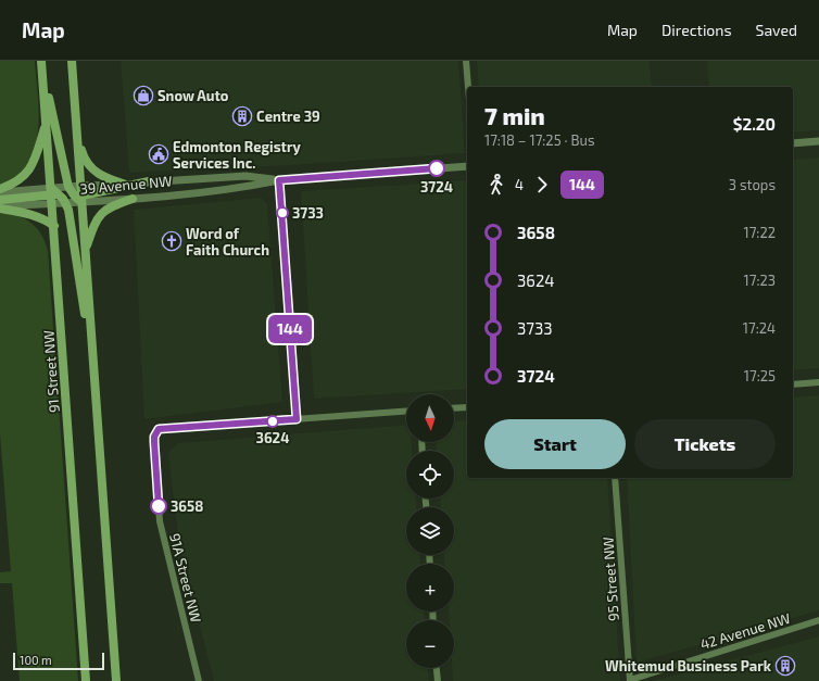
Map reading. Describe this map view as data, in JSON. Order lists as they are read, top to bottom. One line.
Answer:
{"streets":{"main road":["91 Street NW"],"street":["39 Avenue NW","91A Street NW","95 Street NW","42 Avenue NW"]},"crossings":[["39 Avenue NW","91 Street NW"],["95 Street NW","42 Avenue NW"]],"places":{"shop":["Snow Auto"],"building":["Centre 39","Whitemud Business Park"],"public building":["Edmonton Registry Services Inc."],"other":["3724","3733","3624","3658"],"church":["Word of Faith Church"]},"lines":["bus line 144"],"scale_bar":"100 m","north":"bottom","page":{"header":"Map","nav":["Map","Directions","Saved"],"on_map":"144","heading":["7 min","17:18 – 17:25 · Bus","$2.20"],"legs":["4","144","3 stops"],"list":[{"name":"3658","value":"17:22"},{"name":"3624","value":"17:23"},{"name":"3733","value":"17:24"},{"name":"3724","value":"17:25"}],"map_buttons":["+","−"],"buttons":["Start","Tickets"],"scale":"100 m"}}
